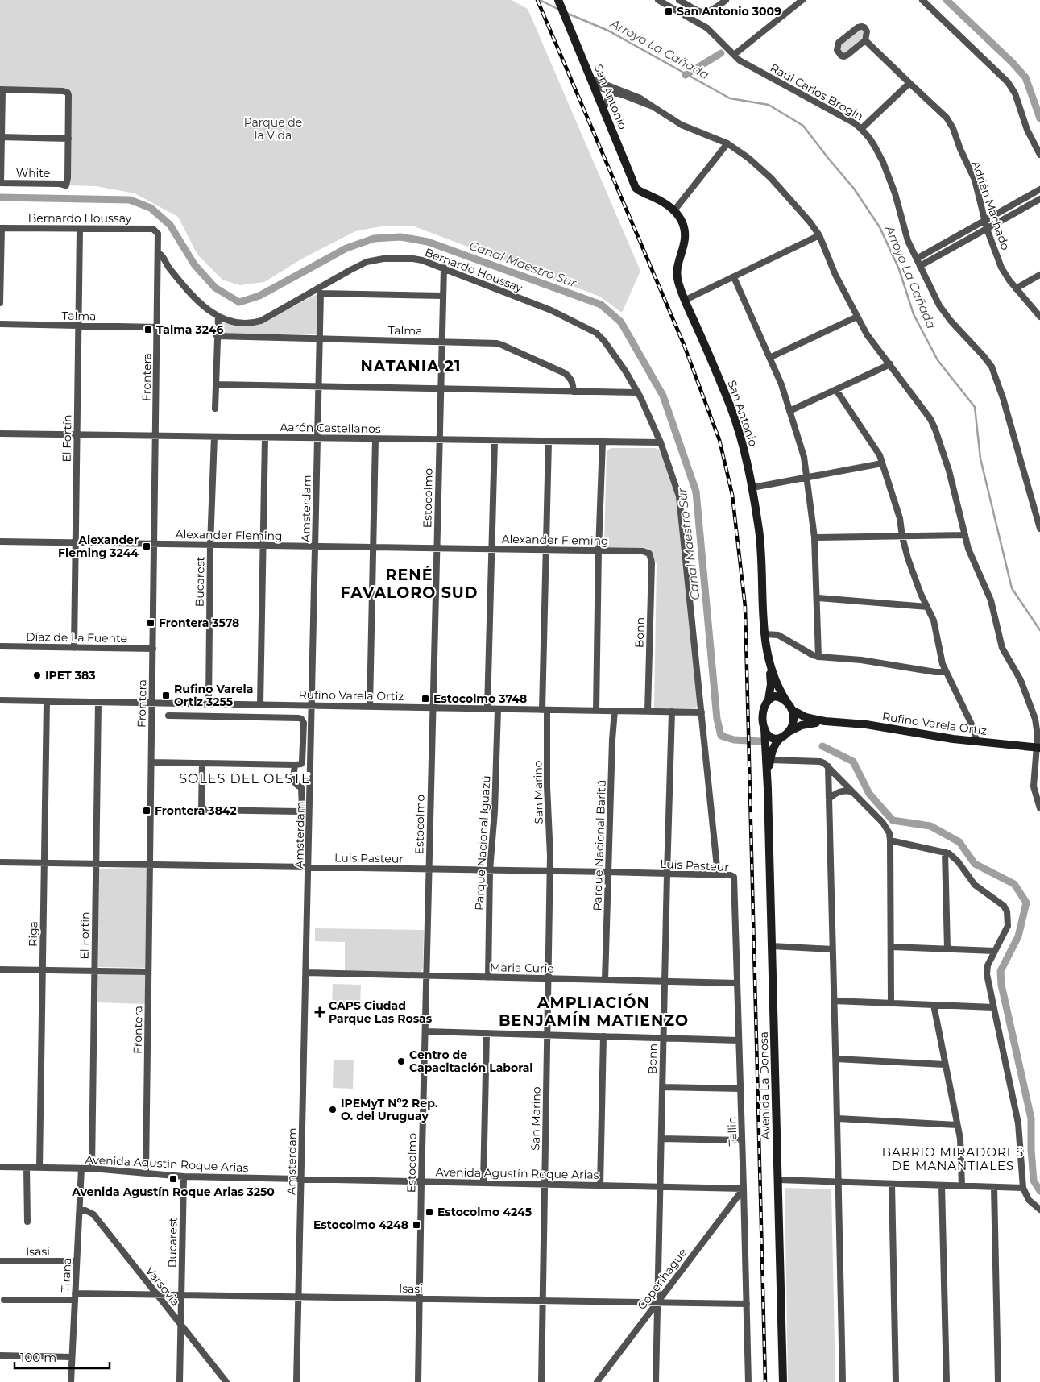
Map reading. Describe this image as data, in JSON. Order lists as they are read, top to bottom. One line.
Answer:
{"streets":{"main road":["San Antonio","Rufino Varela Ortiz","Avenida La Donosa"],"street":["Raúl Carlos Brogin","White","Adrián Machado","Bernardo Houssay","Talma","Frontera","Aarón Castellanos","El Fortín","Estocolmo","Amsterdam","Alexander Fleming","Bucarest","Bonn","Díaz de La Fuente","San Marino","Parque Nacional Iguazú","Parque Nacional Baritú","Luis Pasteur","Riga","Maria Curie","Tallin","Avenida Agustín Roque Arias","Isasi","Tirana","Copenhague","Varsovia"]},"crossings":[["San Antonio","Rufino Varela Ortiz"],["San Antonio","Avenida La Donosa"],["Bernardo Houssay","Frontera"],["Bernardo Houssay","Aarón Castellanos"],["Bernardo Houssay","El Fortín"],["Bernardo Houssay","Estocolmo"],["Bernardo Houssay","Amsterdam"],["Bernardo Houssay","Rufino Varela Ortiz"],["Bernardo Houssay","Luis Pasteur"],["Talma","Frontera"],["Talma","El Fortín"],["Talma","Estocolmo"],["Talma","Amsterdam"],["Frontera","Aarón Castellanos"],["Frontera","Alexander Fleming"],["Frontera","Díaz de La Fuente"],["Frontera","Rufino Varela Ortiz"],["Frontera","Luis Pasteur"],["Frontera","Avenida Agustín Roque Arias"],["Aarón Castellanos","El Fortín"],["Aarón Castellanos","Estocolmo"],["Aarón Castellanos","Amsterdam"],["Aarón Castellanos","Bucarest"],["Aarón Castellanos","San Marino"],["El Fortín","Alexander Fleming"],["El Fortín","Díaz de La Fuente"],["El Fortín","Rufino Varela Ortiz"],["El Fortín","Luis Pasteur"],["El Fortín","Avenida Agustín Roque Arias"],["Estocolmo","Alexander Fleming"],["Estocolmo","Rufino Varela Ortiz"],["Estocolmo","Luis Pasteur"],["Estocolmo","Maria Curie"],["Estocolmo","Avenida Agustín Roque Arias"],["Estocolmo","Isasi"],["Amsterdam","Alexander Fleming"],["Amsterdam","Rufino Varela Ortiz"],["Amsterdam","Luis Pasteur"],["Amsterdam","Maria Curie"],["Amsterdam","Avenida Agustín Roque Arias"],["Amsterdam","Isasi"],["Alexander Fleming","Bucarest"],["Alexander Fleming","Bonn"],["Alexander Fleming","San Marino"],["Bucarest","Rufino Varela Ortiz"],["Bucarest","Avenida Agustín Roque Arias"],["Bucarest","Isasi"],["Bucarest","Varsovia"],["Bonn","Rufino Varela Ortiz"],["Bonn","Luis Pasteur"],["Bonn","Maria Curie"],["Bonn","Avenida Agustín Roque Arias"],["Bonn","Isasi"],["Bonn","Copenhague"],["Rufino Varela Ortiz","San Marino"],["Rufino Varela Ortiz","Parque Nacional Iguazú"],["Rufino Varela Ortiz","Parque Nacional Baritú"],["Rufino Varela Ortiz","Riga"],["Rufino Varela Ortiz","Avenida La Donosa"],["San Marino","Luis Pasteur"],["San Marino","Maria Curie"],["San Marino","Avenida Agustín Roque Arias"],["San Marino","Isasi"],["Parque Nacional Iguazú","Luis Pasteur"],["Parque Nacional Iguazú","Maria Curie"],["Parque Nacional Baritú","Luis Pasteur"],["Parque Nacional Baritú","Maria Curie"],["Luis Pasteur","Riga"],["Luis Pasteur","Tallin"],["Riga","Avenida Agustín Roque Arias"],["Maria Curie","Tallin"],["Tallin","Avenida Agustín Roque Arias"],["Tallin","Isasi"],["Tallin","Copenhague"],["Avenida Agustín Roque Arias","Tirana"],["Avenida Agustín Roque Arias","Copenhague"],["Isasi","Tirana"],["Isasi","Copenhague"],["Isasi","Varsovia"],["Tirana","Varsovia"]],"districts":["NATANIA 21","RENÉ FAVALORO SUD","SOLES DEL OESTE","AMPLIACIÓN BENJAMÍN MATIENZO","BARRIO MIRADORES DE MANANTIALES"],"water":["Arroyo La Cañada","Canal Maestro Sur"],"parks":["Parque de la Vida"],"places":{"transit":["San Antonio 3009","Talma 3246","Alexander Fleming 3244","Frontera 3578","Rufino Varela Ortiz 3255","Estocolmo 3748","Frontera 3842","Avenida Agustín Roque Arias 3250","Estocolmo 4245","Estocolmo 4248"],"other":["IPET 383","Centro de Capacitación Laboral","IPEMyT Nº2 Rep. O. del Uruguay"],"health":["CAPS Ciudad Parque Las Rosas"]},"scale_bar":"100 m"}
